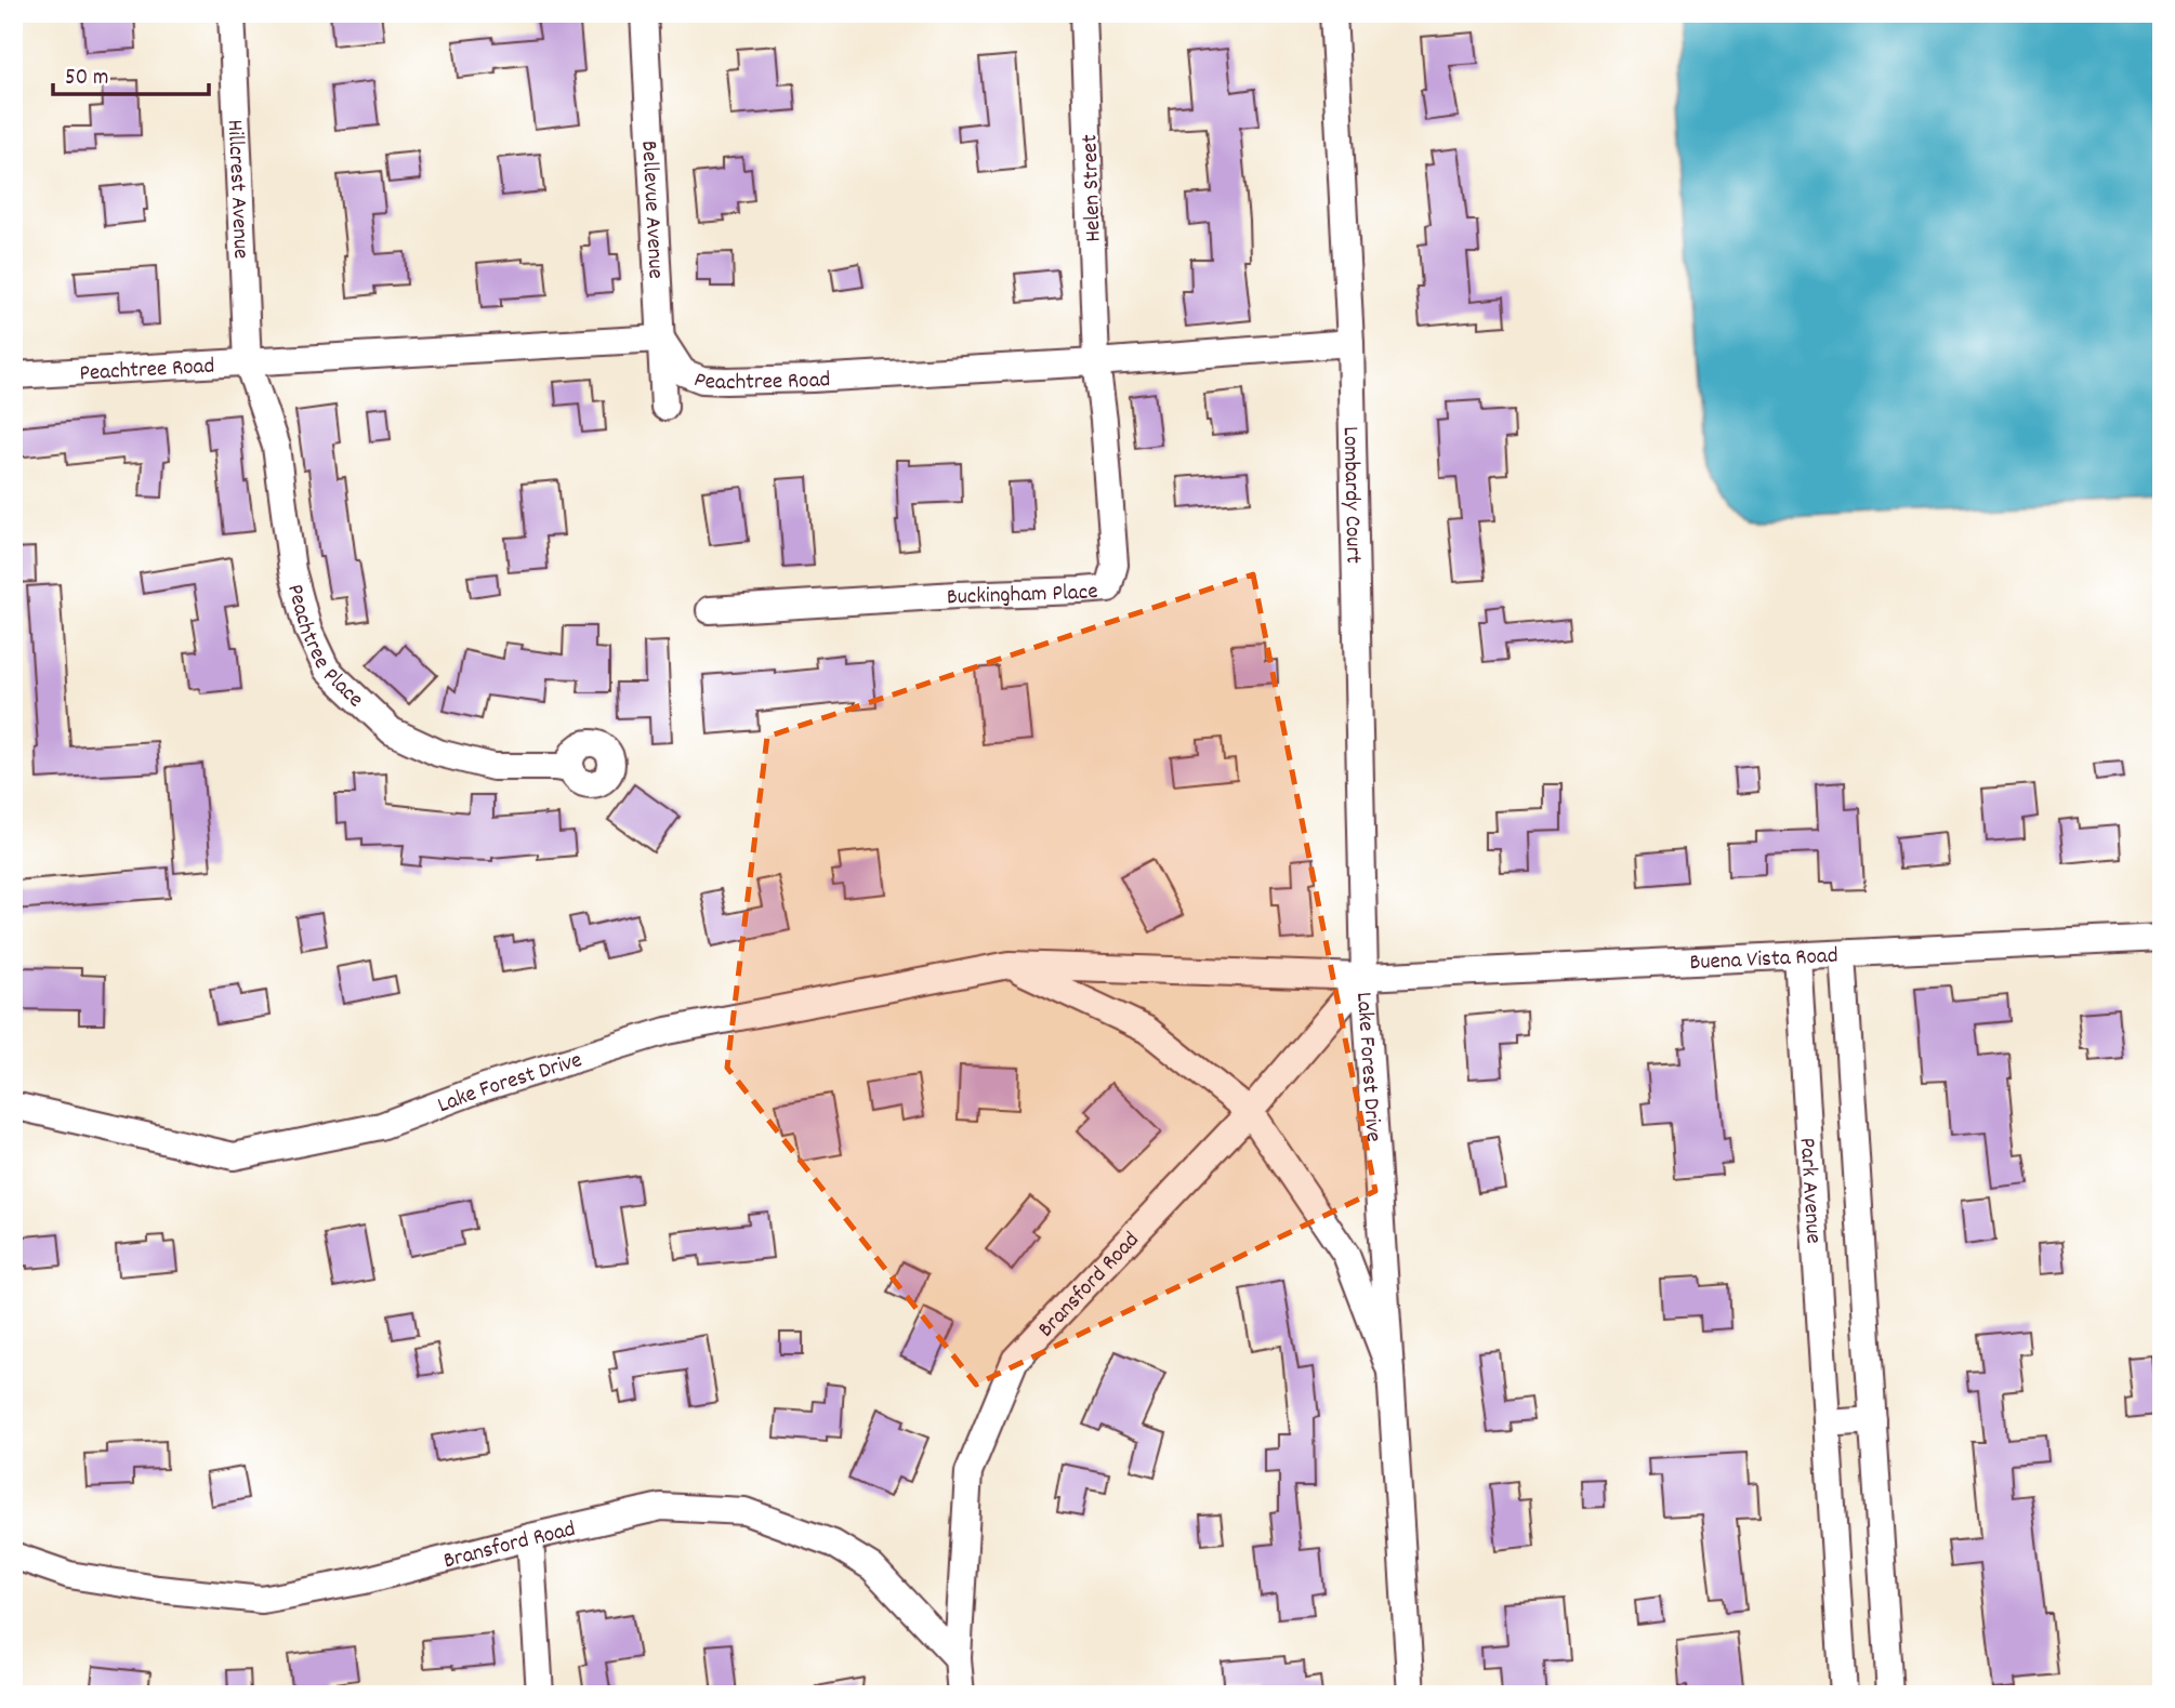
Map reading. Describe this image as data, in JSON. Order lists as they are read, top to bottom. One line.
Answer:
{"streets":{"street":["Hillcrest Avenue","Helen Street","Bellevue Avenue","Peachtree Road","Lombardy Court","Buckingham Place","Peachtree Place","Buena Vista Road","Lake Forest Drive","Park Avenue","Bransford Road"]},"crossings":[["Hillcrest Avenue","Peachtree Road"],["Hillcrest Avenue","Peachtree Place"],["Helen Street","Peachtree Road"],["Helen Street","Buckingham Place"],["Bellevue Avenue","Peachtree Road"],["Peachtree Road","Lombardy Court"],["Peachtree Road","Buckingham Place"],["Peachtree Road","Peachtree Place"],["Lombardy Court","Buena Vista Road"],["Lombardy Court","Lake Forest Drive"],["Lombardy Court","Bransford Road"],["Buena Vista Road","Lake Forest Drive"],["Buena Vista Road","Park Avenue"],["Buena Vista Road","Bransford Road"],["Lake Forest Drive","Bransford Road"]],"scale_bar":"50 m"}
